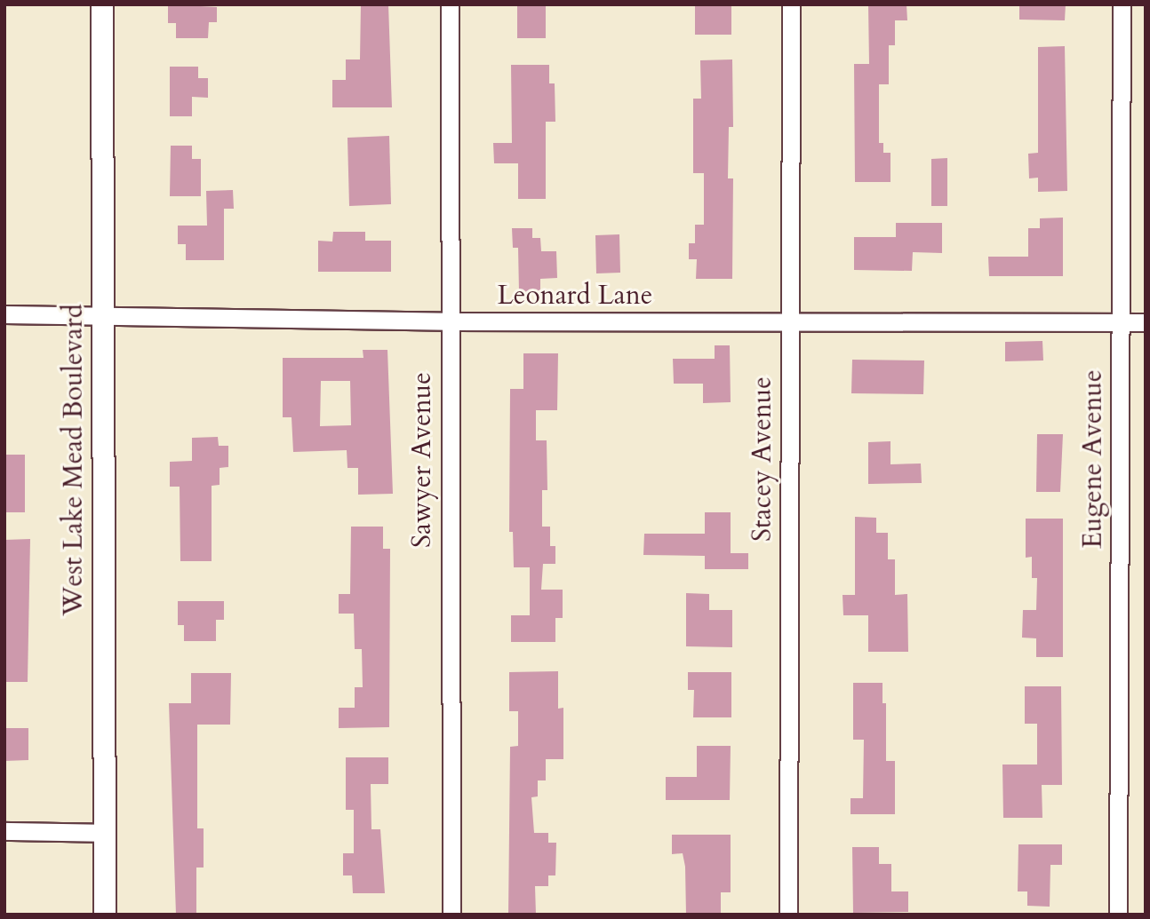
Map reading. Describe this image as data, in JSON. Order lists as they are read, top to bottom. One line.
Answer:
{"streets":{"main road":["West Lake Mead Boulevard"],"street":["Leonard Lane","Stacey Avenue","Eugene Avenue","Sawyer Avenue"]},"crossings":[["Leonard Lane","Stacey Avenue"],["Leonard Lane","Eugene Avenue"],["Leonard Lane","West Lake Mead Boulevard"],["Leonard Lane","Sawyer Avenue"]]}
